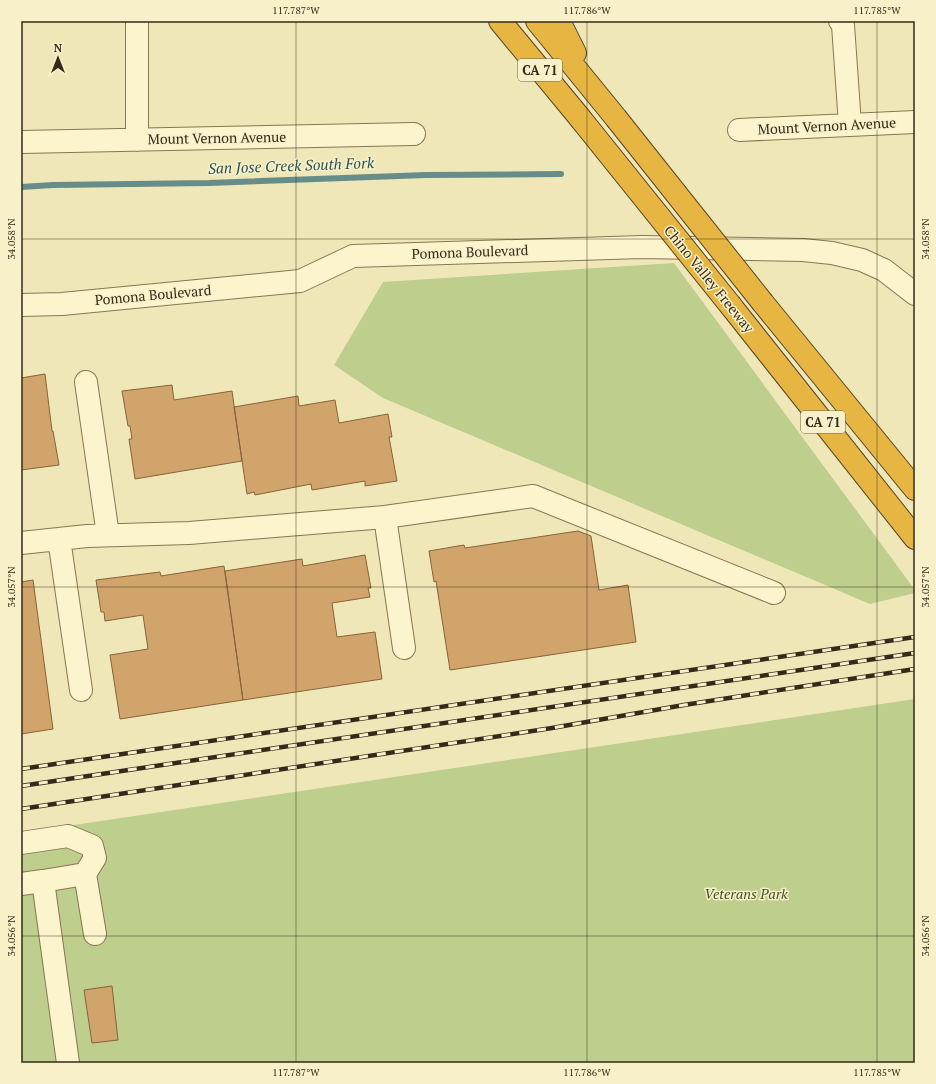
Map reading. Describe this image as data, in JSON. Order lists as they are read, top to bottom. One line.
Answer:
{"streets":{"highway":["CA 71","Chino Valley Freeway"],"street":["Mount Vernon Avenue","Pomona Boulevard"]},"water":["San Jose Creek South Fork"],"parks":["Veterans Park"],"north":"top","coordinates":["117.787°W","117.786°W","117.785°W","34.058°N","34.057°N","34.056°N"]}
